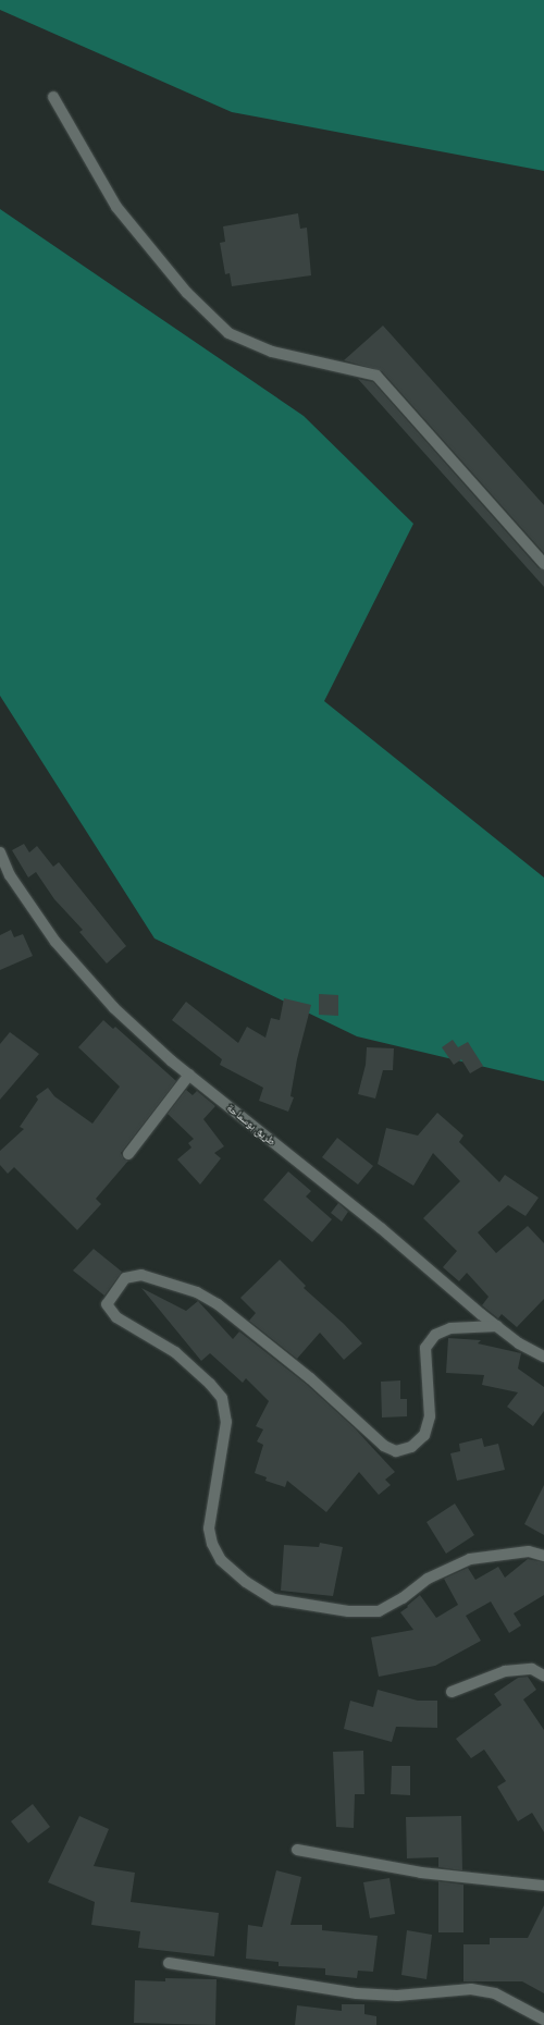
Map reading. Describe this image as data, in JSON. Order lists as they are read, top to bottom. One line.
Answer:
{"streets":{"street":["طريق بوسماحة"]}}
